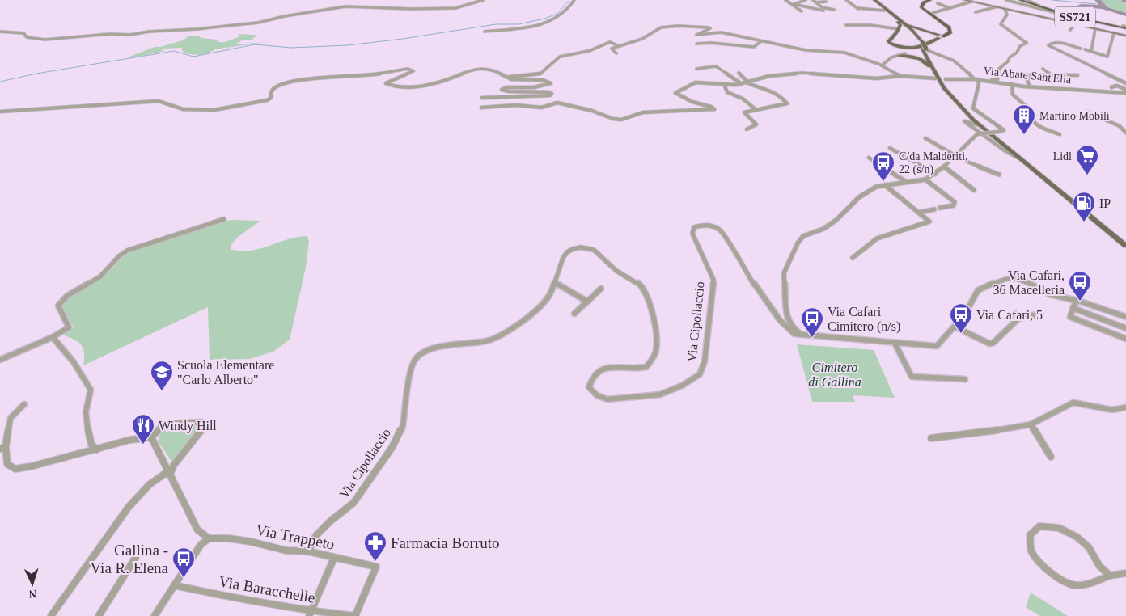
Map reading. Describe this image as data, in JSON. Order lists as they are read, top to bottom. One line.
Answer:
{"streets":{"highway":["SS721"],"street":["Via Abate Sant'Elia","Via Cipollaccio","Via Trappeto","Via Baracchelle"]},"crossings":[["Via Cipollaccio","Via Trappeto"],["Via Trappeto","Via Baracchelle"]],"parks":["Cimitero di Gallina"],"places":{"building":["Martino Mobili"],"supermarket":["Lidl"],"bus stop":["C/da Malderiti, 22 (s/n)","Via Cafari, 36 Macelleria","Via Cafari, 5","Via Cafari Cimitero (n/s)","Gallina - Via R. Elena"],"fuel station":["IP"],"school or university":["Scuola Elementare \"Carlo Alberto\""],"restaurant":["Windy Hill"],"pharmacy":["Farmacia Borruto"]},"north":"bottom"}
